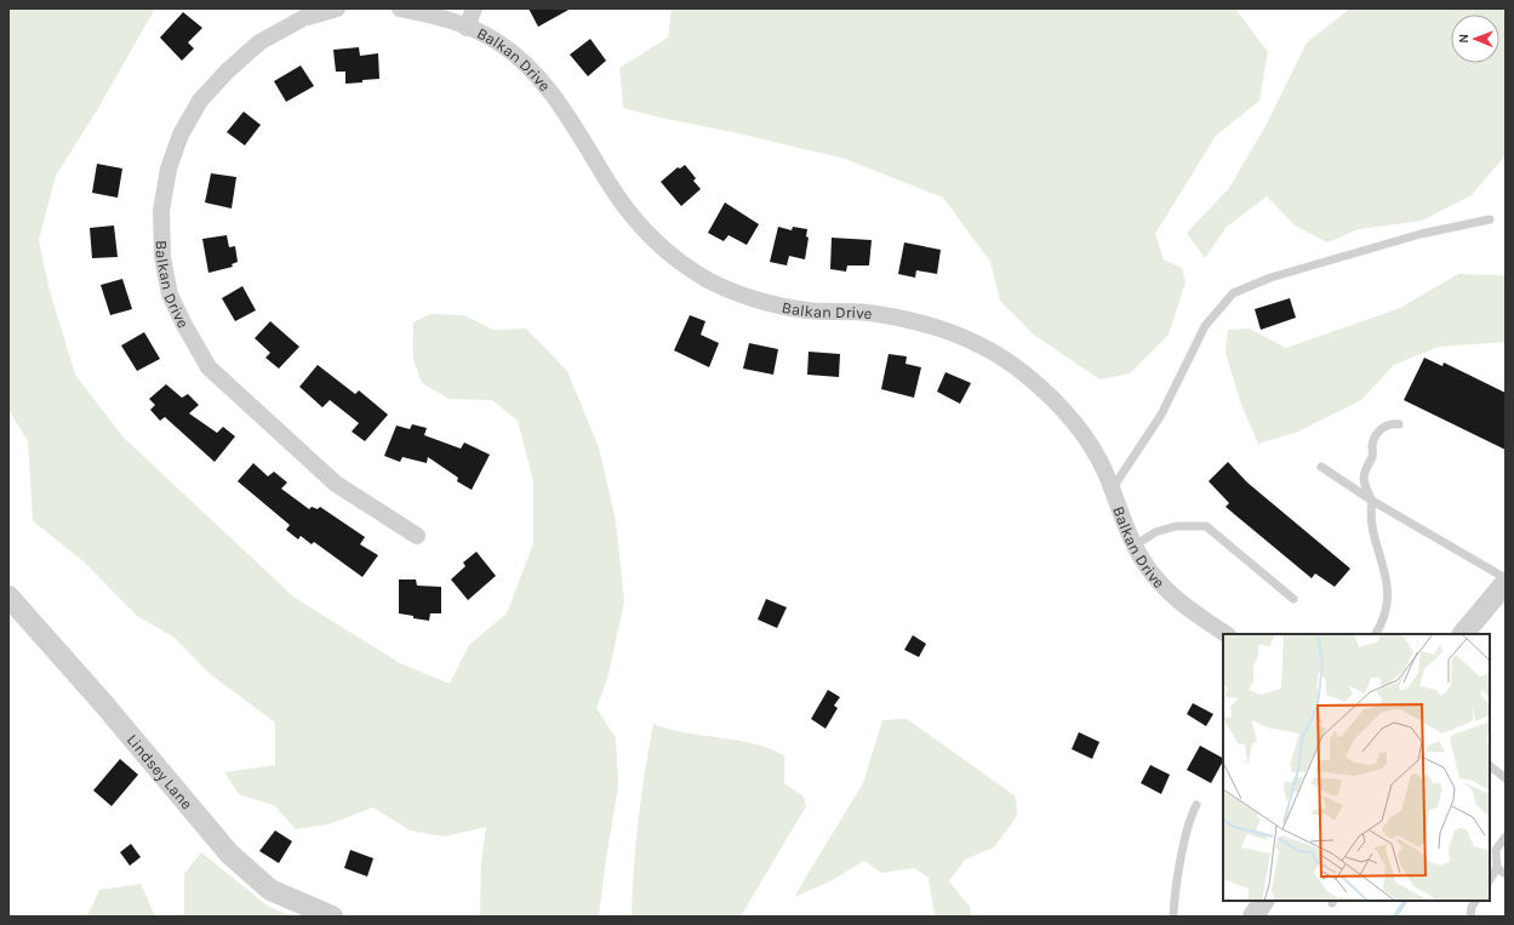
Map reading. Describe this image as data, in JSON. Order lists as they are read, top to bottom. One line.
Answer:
{"streets":{"street":["Balkan Drive","Lindsey Lane"]},"north":"left"}
